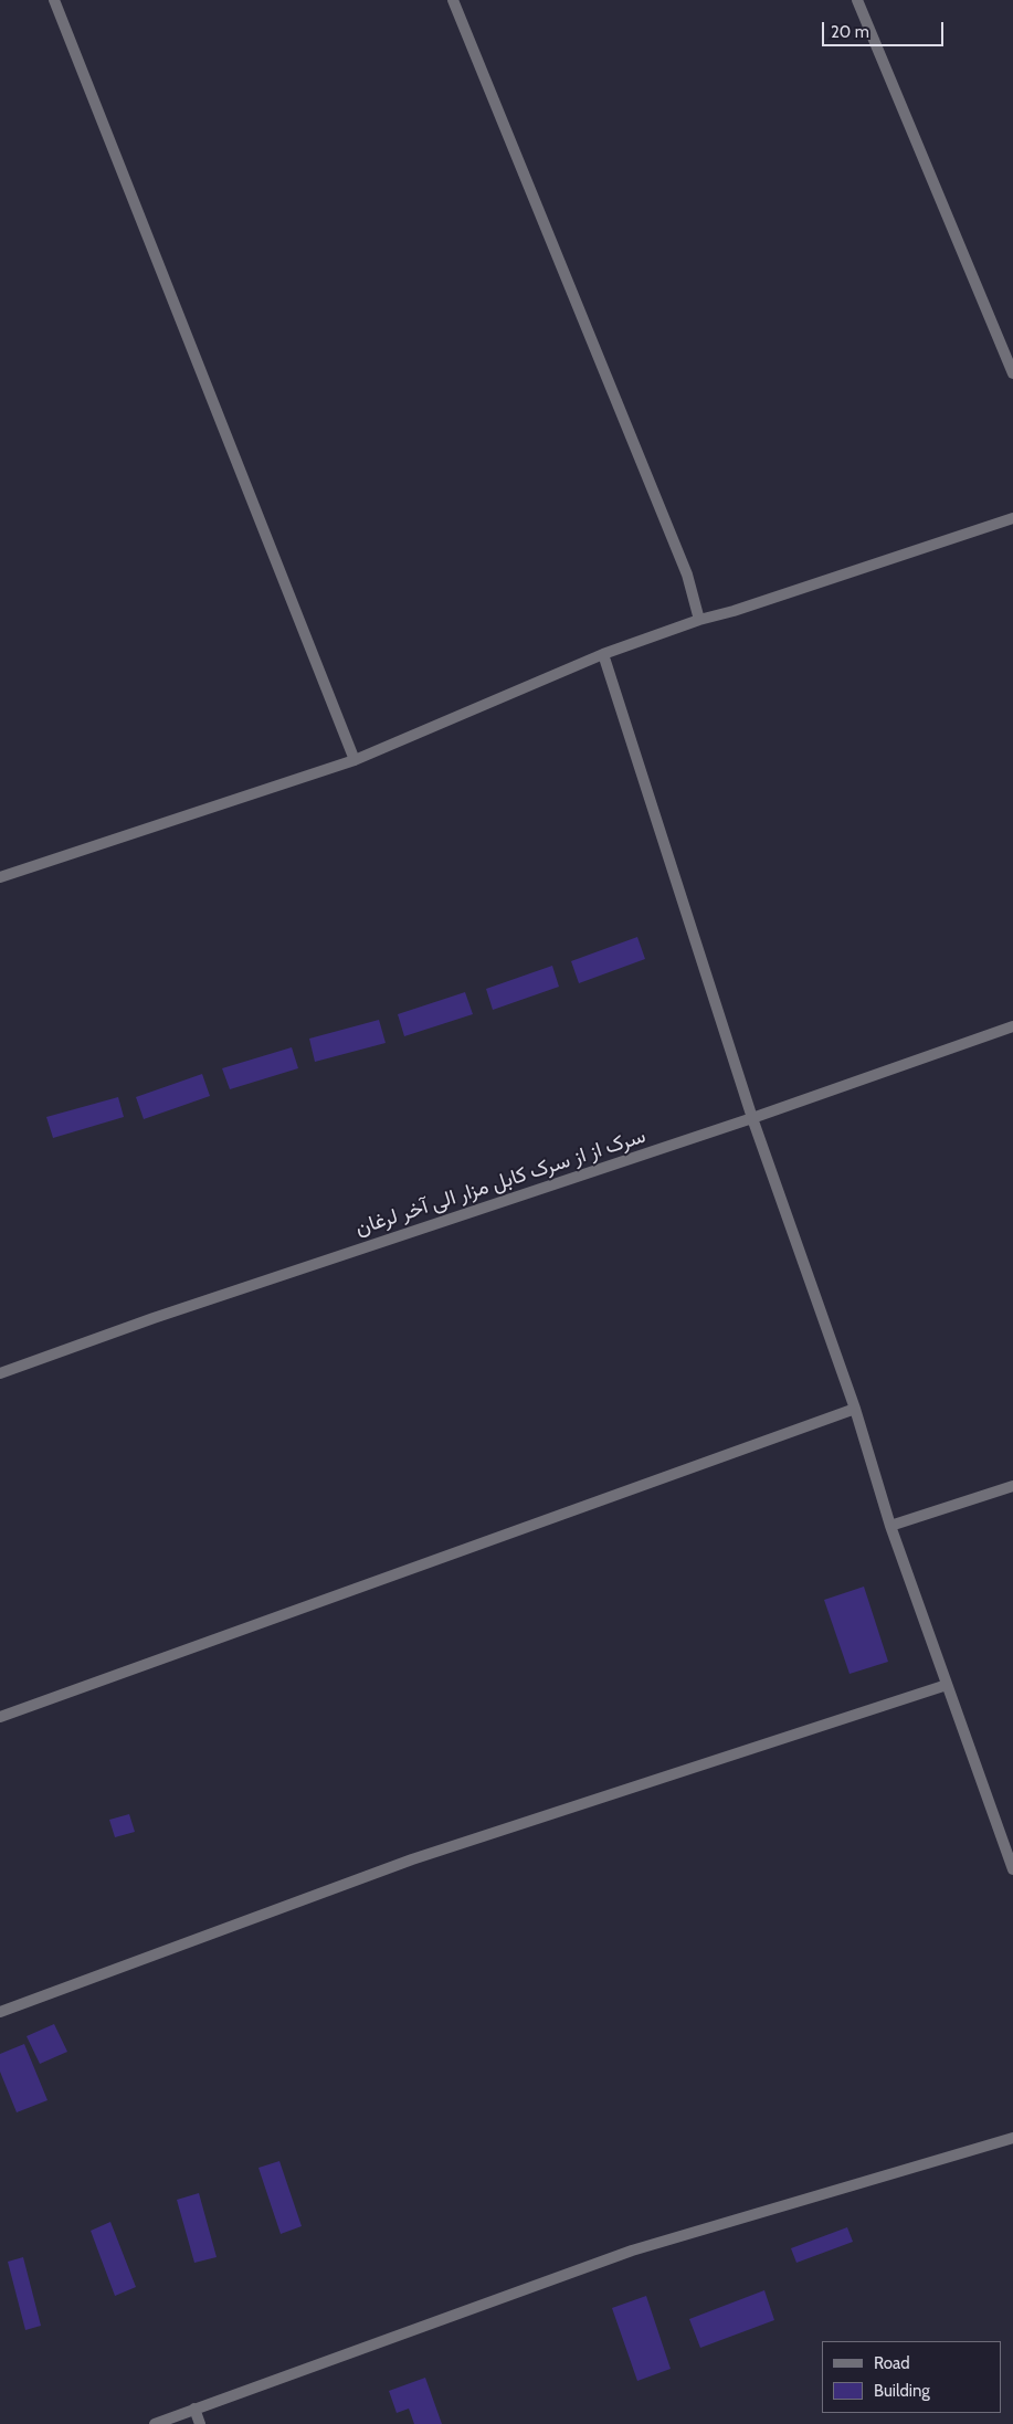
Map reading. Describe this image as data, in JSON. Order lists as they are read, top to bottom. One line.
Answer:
{"streets":{"street":["سرک از از سرک کابل مزار الی آخر لرغان"]},"legend":["Road","Building"],"scale_bar":"20 m"}
